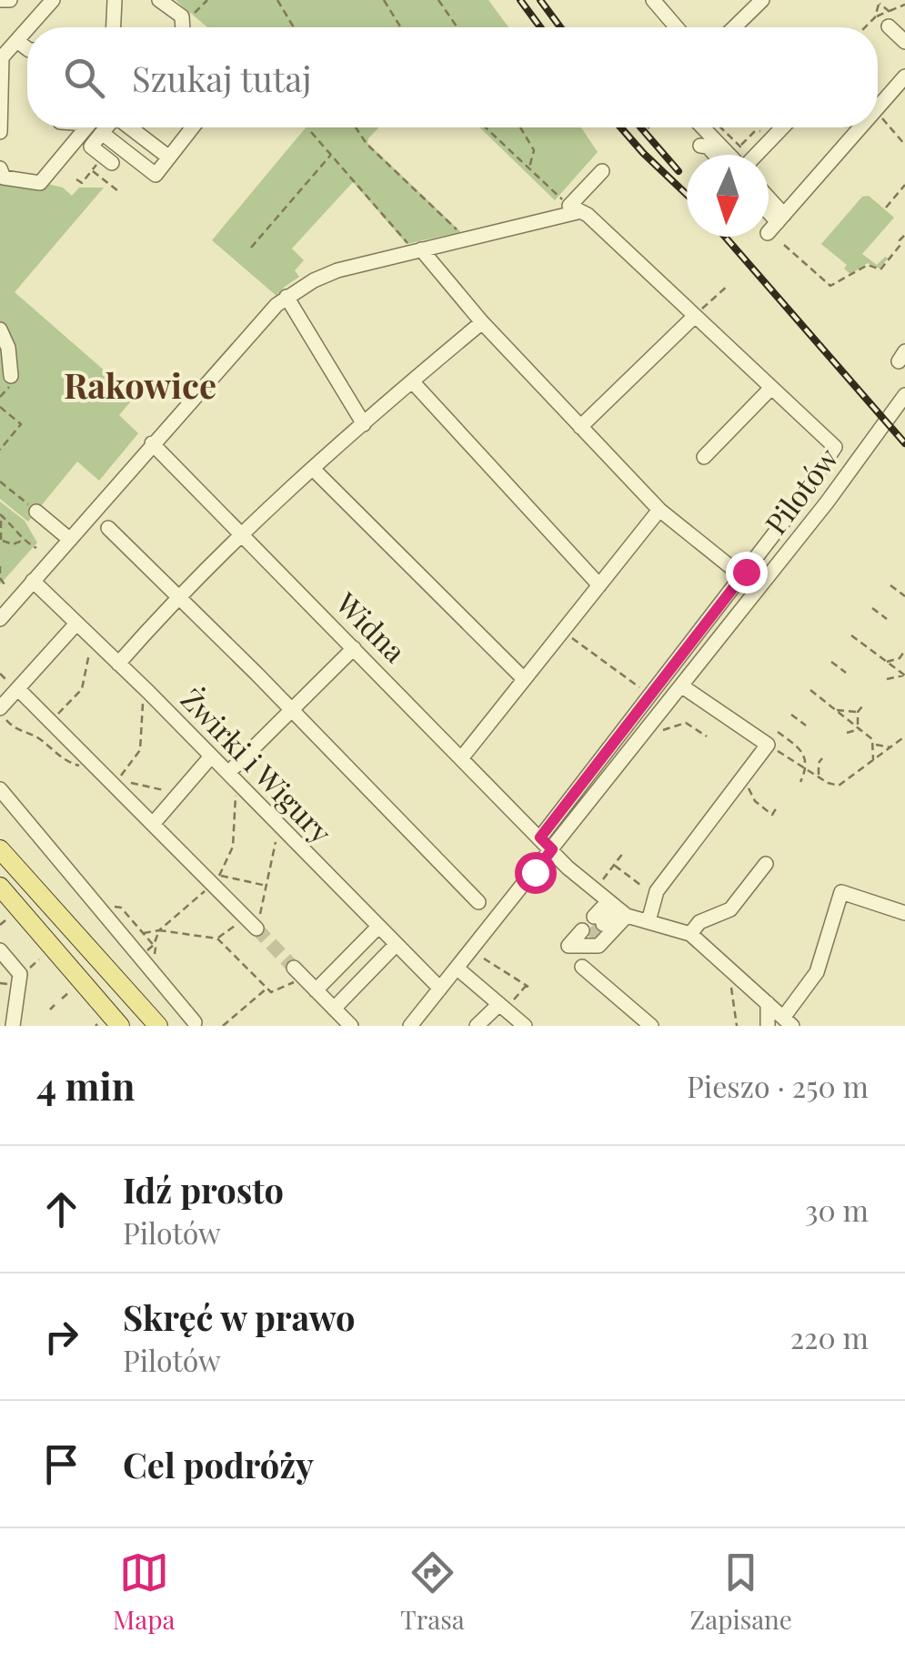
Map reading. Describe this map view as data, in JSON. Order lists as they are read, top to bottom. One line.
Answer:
{"streets":{"street":["Pilotów","Widna","Żwirki i Wigury"]},"crossings":[["Pilotów","Widna"],["Pilotów","Żwirki i Wigury"]],"districts":["Rakowice"],"north":"bottom","page":{"search":"Szukaj tutaj","heading":["4 min","Pieszo · 250 m"],"list":[["Idź prosto","Pilotów","30 m"],["Skręć w prawo","Pilotów","220 m"],"Cel podróży"],"nav":["Mapa","Trasa","Zapisane"]}}
